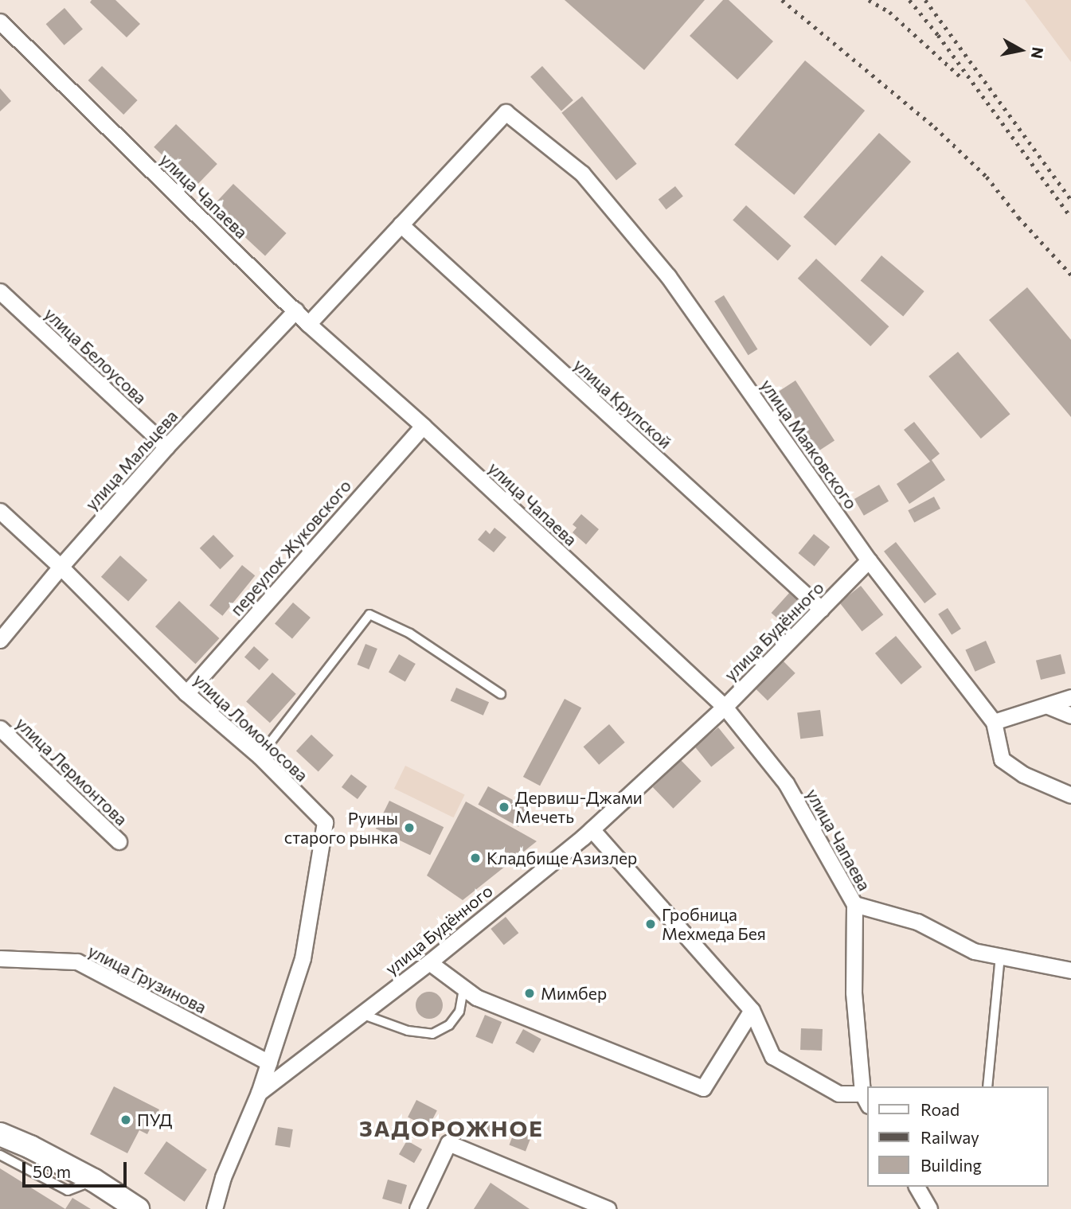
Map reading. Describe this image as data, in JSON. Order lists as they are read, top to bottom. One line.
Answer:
{"streets":{"street":["улица Чапаева","улица Белоусова","улица Крупской","улица Маяковского","улица Мальцева","переулок Жуковского","улица Будённого","улица Ломоносова","улица Лермонтова","улица Грузинова"]},"crossings":[["улица Чапаева","улица Мальцева"],["улица Чапаева","переулок Жуковского"],["улица Чапаева","улица Будённого"],["улица Белоусова","улица Мальцева"],["улица Крупской","улица Маяковского"],["улица Крупской","улица Будённого"],["улица Маяковского","улица Будённого"],["улица Мальцева","улица Ломоносова"],["переулок Жуковского","улица Ломоносова"],["улица Будённого","улица Ломоносова"],["улица Ломоносова","улица Грузинова"]],"districts":["ЗАДОРОЖНОЕ"],"places":["Дервиш-Джами Мечеть","Руины старого рынка","Кладбище Азизлер","Гробница Мехмеда Бея","Мимбер","ПУД"],"legend":["Road","Railway","Building"],"scale_bar":"50 m","north":"right"}
